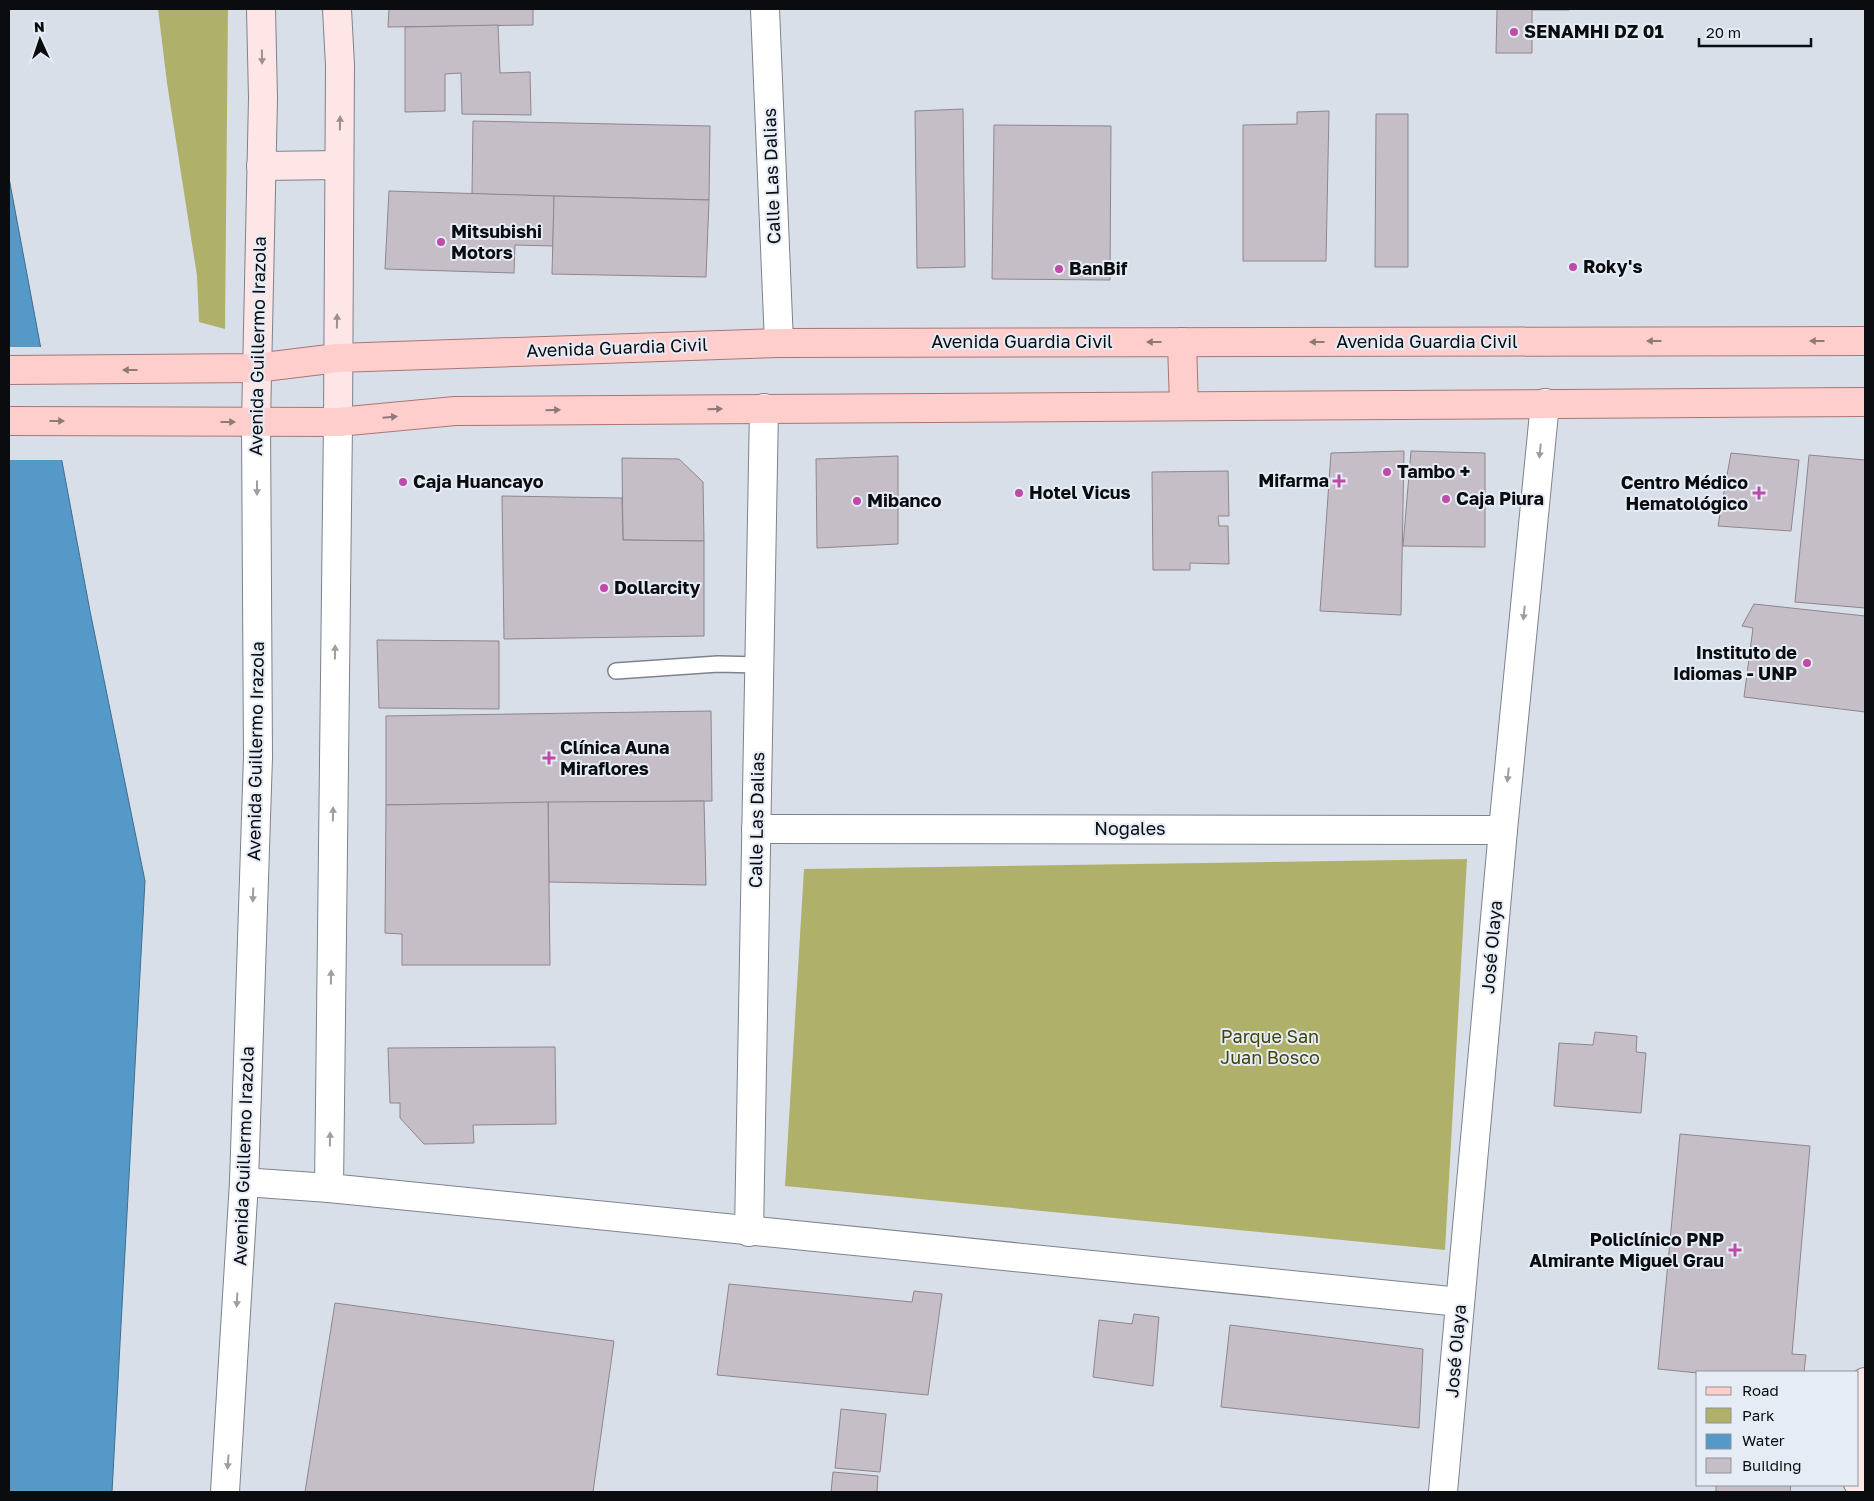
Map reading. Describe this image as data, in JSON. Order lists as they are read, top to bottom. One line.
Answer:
{"streets":{"main road":["Avenida Guardia Civil","Avenida Guillermo Irazola"],"street":["Calle Las Dalias","Nogales","José Olaya"]},"crossings":[["Calle Las Dalias","Avenida Guardia Civil"],["Calle Las Dalias","Nogales"],["Avenida Guardia Civil","Avenida Guillermo Irazola"],["Nogales","José Olaya"]],"one_way":["Avenida Guillermo Irazola","José Olaya"],"parks":["Parque San Juan Bosco"],"places":{"other":["SENAMHI DZ 01","Mitsubishi Motors","Roky's","BanBif","Tambo +","Caja Huancayo","Hotel Vicus","Caja Piura","Mibanco","Dollarcity","Instituto de Idiomas - UNP"],"health":["Mifarma","Centro Médico Hematológico","Clínica Auna Miraflores","Policlínico PNP Almirante Miguel Grau"]},"legend":["Road","Park","Water","Building"],"scale_bar":"20 m","north":"top"}
